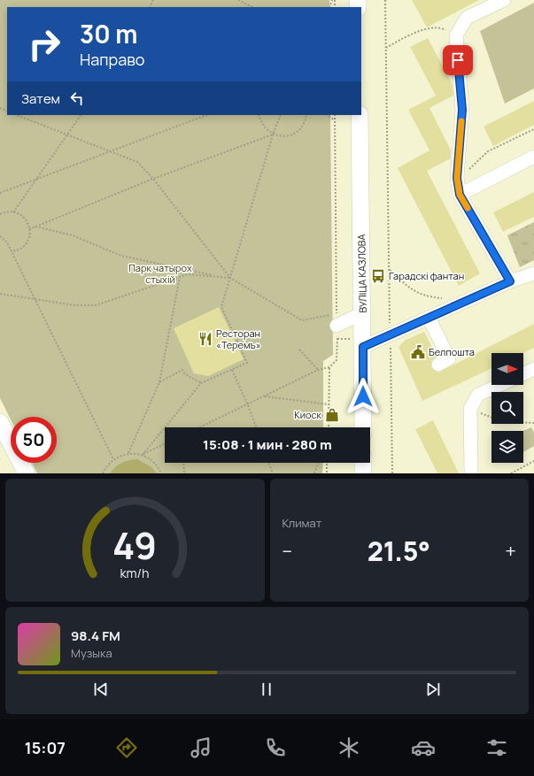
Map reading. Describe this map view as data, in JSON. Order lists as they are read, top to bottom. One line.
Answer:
{"streets":{"main road":["ВУЛІЦА КАЗЛОВА"]},"parks":["Парк чатырох стыхій"],"places":{"bus stop":["Гарадскі фантан"],"restaurant":["Ресторан «Теремъ»"],"public building":["Белпошта"],"shop":["Киоск"]},"north":"right","page":{"turn":["30 m","Направо"],"then":"Затем","limit":"50","trip":"15:08 · 1 мин · 280 m","tile":"Климат","heat":["−","21.5°","+"],"song":["98.4 FM","Музыка"],"tabs":"15:07","gauge":["49","km/h"]}}
